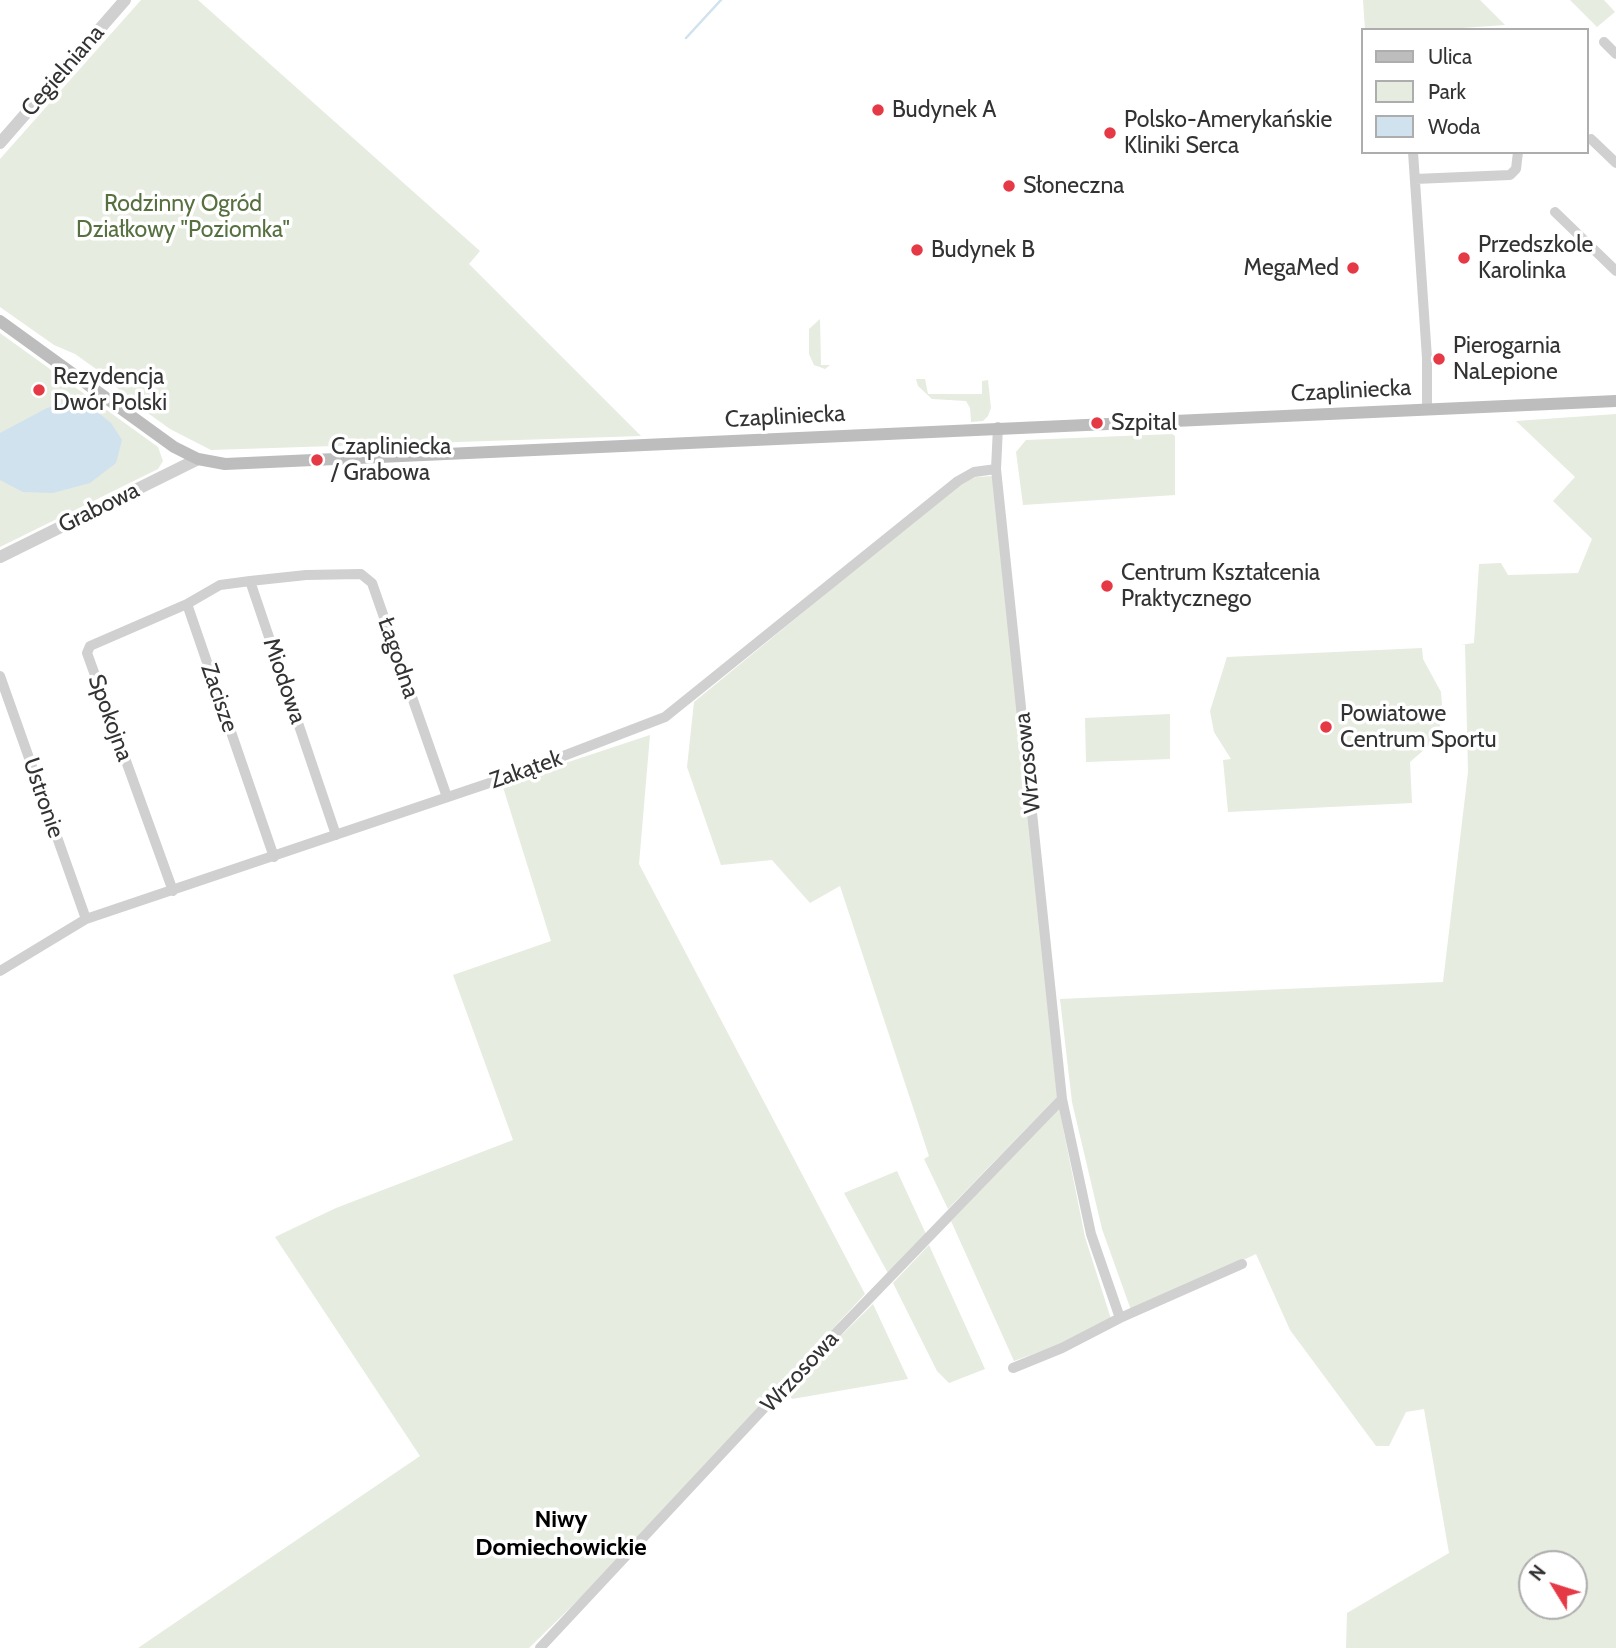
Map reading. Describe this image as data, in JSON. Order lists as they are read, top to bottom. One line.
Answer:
{"streets":{"main road":["Czapliniecka"],"street":["Cegielniana","Grabowa","Łagodna","Miodowa","Zacisze","Spokojna","Wrzosowa","Zakątek","Ustronie"]},"crossings":[["Czapliniecka","Grabowa"],["Czapliniecka","Wrzosowa"],["Łagodna","Miodowa"],["Łagodna","Zakątek"],["Miodowa","Zakątek"],["Zacisze","Spokojna"],["Zacisze","Zakątek"],["Spokojna","Zakątek"],["Wrzosowa","Zakątek"],["Zakątek","Ustronie"]],"districts":["Niwy Domiechowickie"],"parks":["Rodzinny Ogród Działkowy \"Poziomka\""],"places":["Budynek A","Polsko-Amerykańskie Kliniki Serca","Słoneczna","Budynek B","Przedszkole Karolinka","MegaMed","Pierogarnia NaLepione","Rezydencja Dwór Polski","Szpital","Czapliniecka / Grabowa","Centrum Kształcenia Praktycznego","Powiatowe Centrum Sportu"],"legend":["Ulica","Park","Woda"],"north":"top left"}
